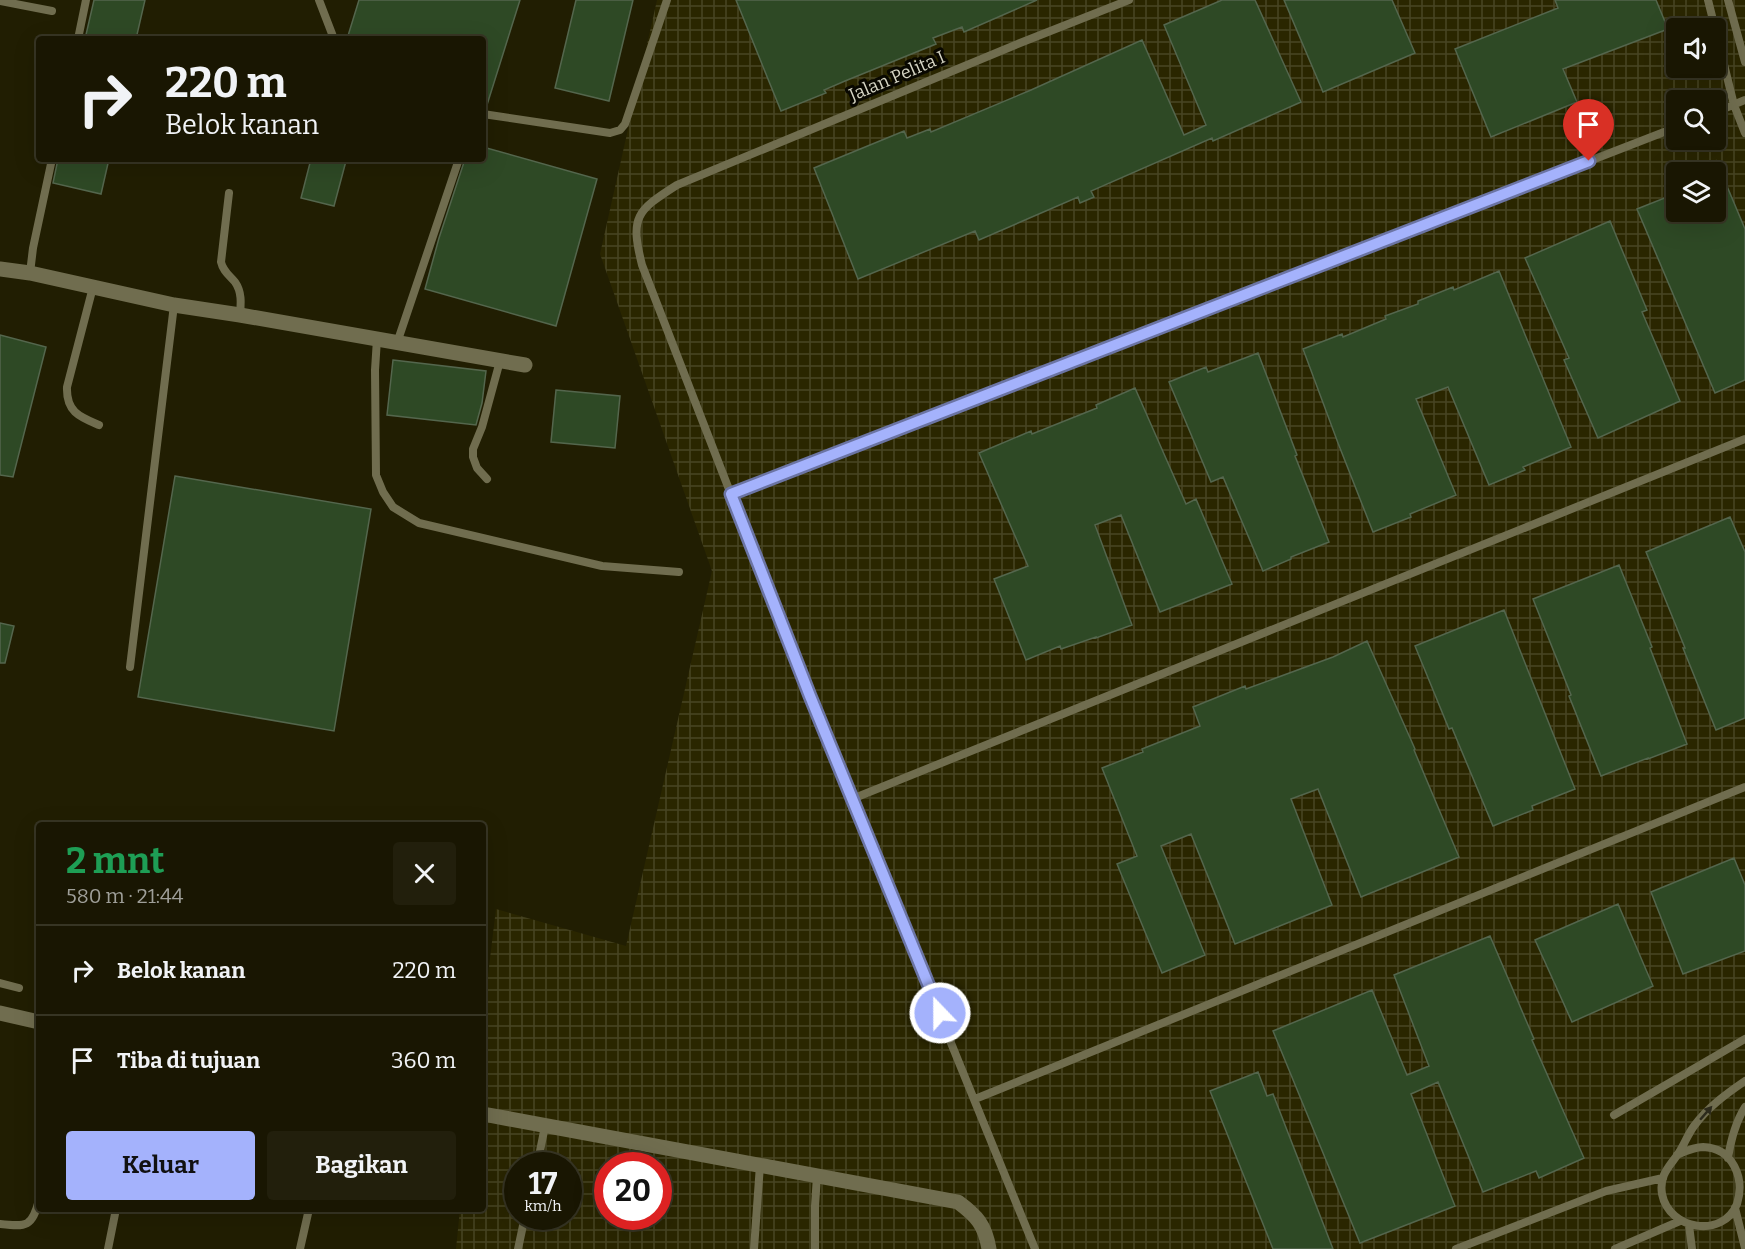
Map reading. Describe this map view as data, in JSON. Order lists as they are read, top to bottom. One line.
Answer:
{"streets":{"lane":["Jalan Pelita I"]},"page":{"turn":["220 m","Belok kanan"],"heading":["2 mnt","580 m · 21:44"],"list":[{"name":"Belok kanan","value":"220 m"},{"name":"Tiba di tujuan","value":"360 m"}],"buttons":["Keluar","Bagikan"],"speed":"17 km/h","limit":"20"}}
